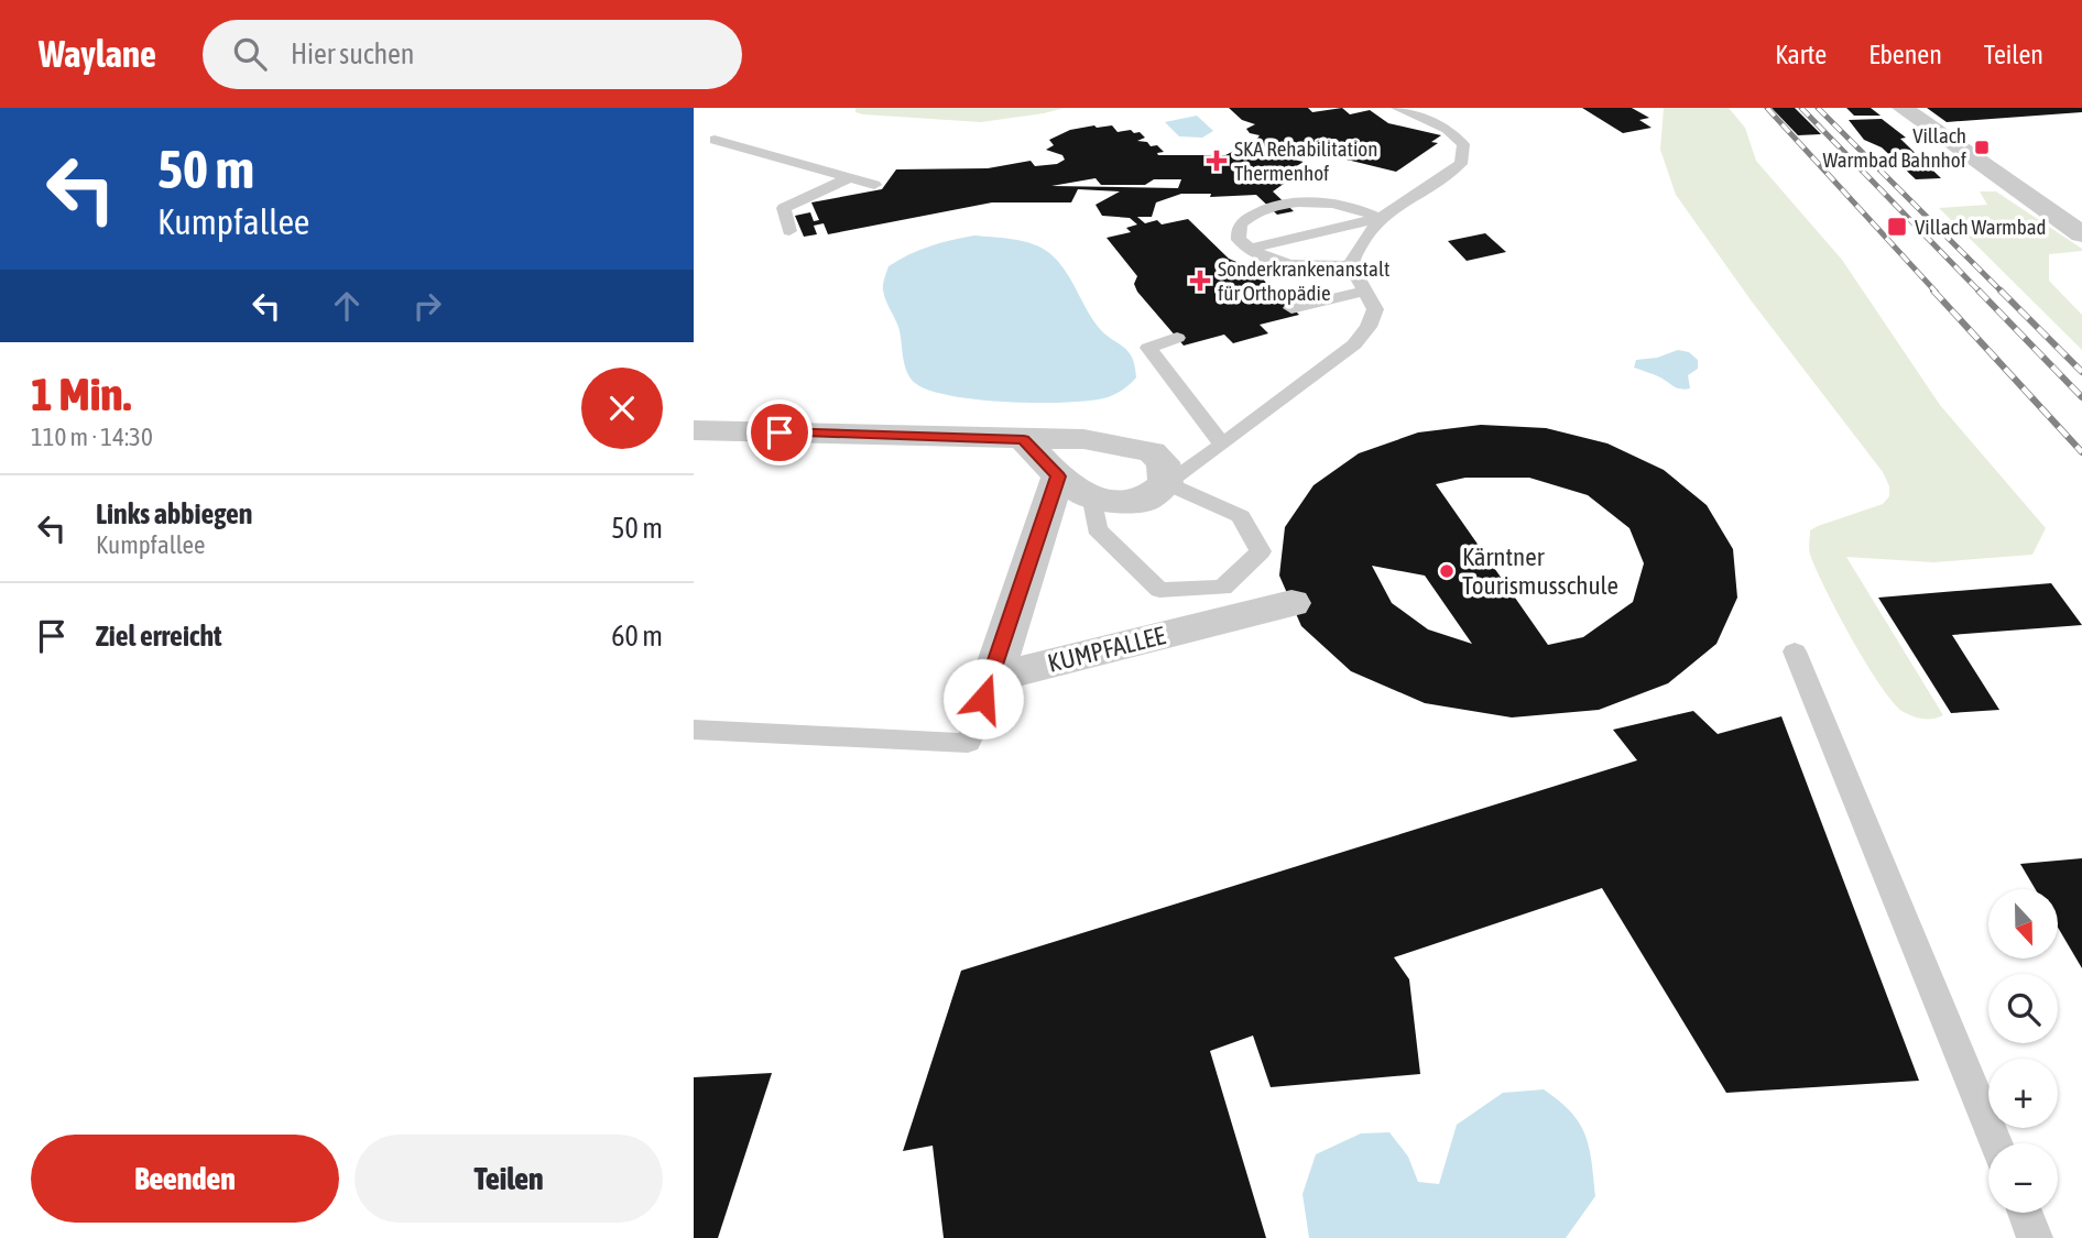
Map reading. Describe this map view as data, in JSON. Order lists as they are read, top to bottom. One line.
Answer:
{"streets":{"street":["KUMPFALLEE"]},"places":{"transit":["Villach Warmbad Bahnhof","Villach Warmbad"],"health":["SKA Rehabilitation Thermenhof","Sonderkrankenanstalt für Orthopädie"],"other":["Kärntner Tourismusschule"]},"north":"bottom","page":{"header":"Waylane","search":"Hier suchen","nav":["Karte","Ebenen","Teilen"],"turn":["50 m","Kumpfallee"],"heading":["1 Min.","110 m · 14:30"],"list":[{"name":"Links abbiegen","note":"Kumpfallee","value":"50 m"},{"name":"Ziel erreicht","value":"60 m"}],"map_buttons":["+","−"],"buttons":["Beenden","Teilen"]}}
